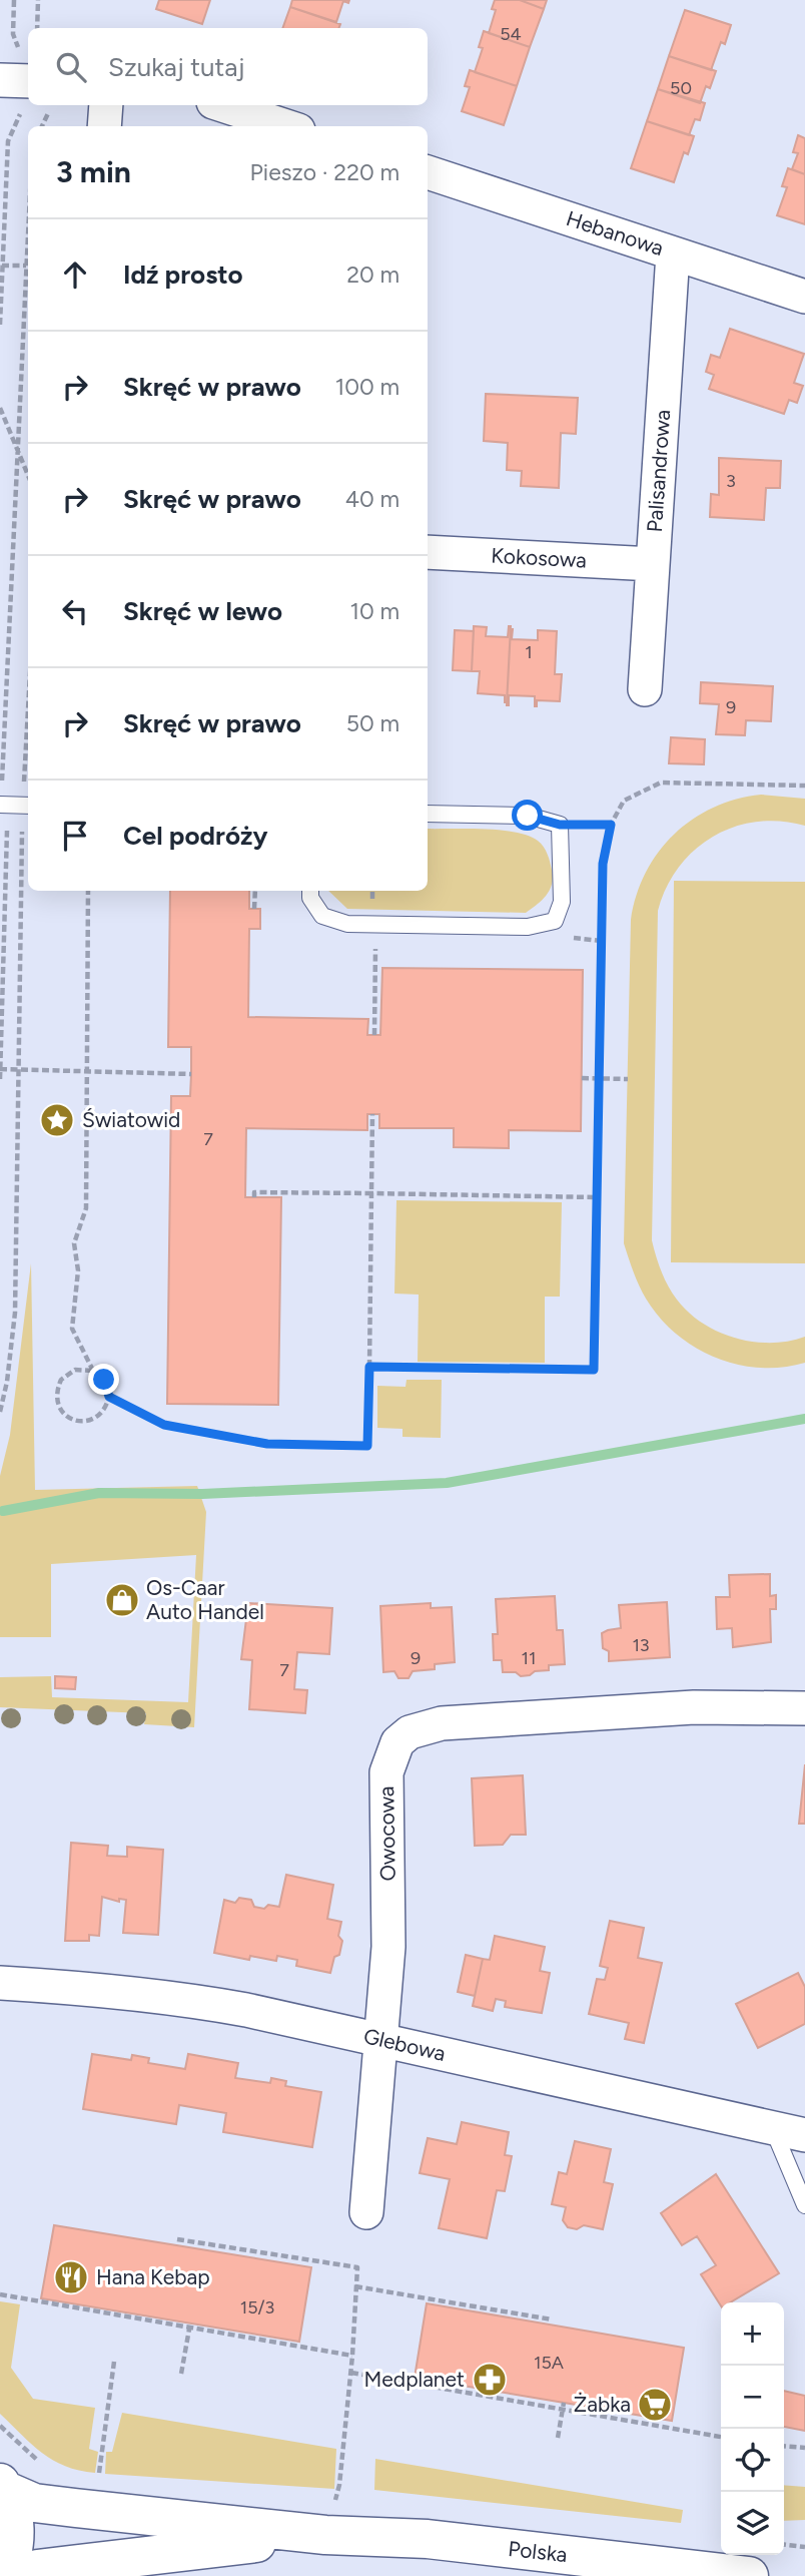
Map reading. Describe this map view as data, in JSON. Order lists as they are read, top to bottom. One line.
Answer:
{"streets":{"street":["Hebanowa","Palisandrowa","Kokosowa","Owocowa","Glebowa","Polska"]},"crossings":[["Hebanowa","Palisandrowa"],["Palisandrowa","Kokosowa"],["Owocowa","Glebowa"]],"places":{"place":["Światowid"],"shop":["Os-Caar Auto Handel"],"restaurant":["Hana Kebap"],"pharmacy":["Medplanet"],"supermarket":["Żabka"]},"house_numbers":["54","50","3","1","9","7","13","9","11","7","15/3","15A"],"page":{"search":"Szukaj tutaj","heading":["3 min","Pieszo · 220 m"],"list":[["Idź prosto","20 m"],["Skręć w prawo","100 m"],["Skręć w prawo","40 m"],["Skręć w lewo","10 m"],["Skręć w prawo","50 m"],"Cel podróży"],"map_buttons":["+","−"]}}
